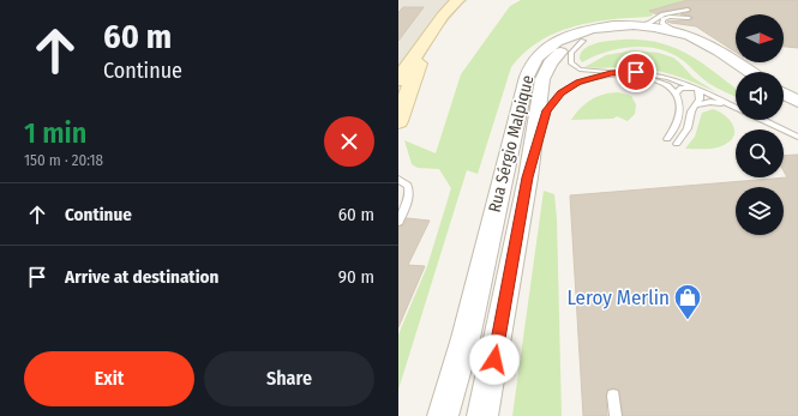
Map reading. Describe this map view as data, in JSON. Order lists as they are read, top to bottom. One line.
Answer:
{"streets":{"street":["Rua Sérgio Malpique"]},"places":{"shop":["Leroy Merlin"]},"north":"right","page":{"turn":["60 m","Continue"],"heading":["1 min","150 m · 20:18"],"list":[{"name":"Continue","value":"60 m"},{"name":"Arrive at destination","value":"90 m"}],"buttons":["Exit","Share"]}}
